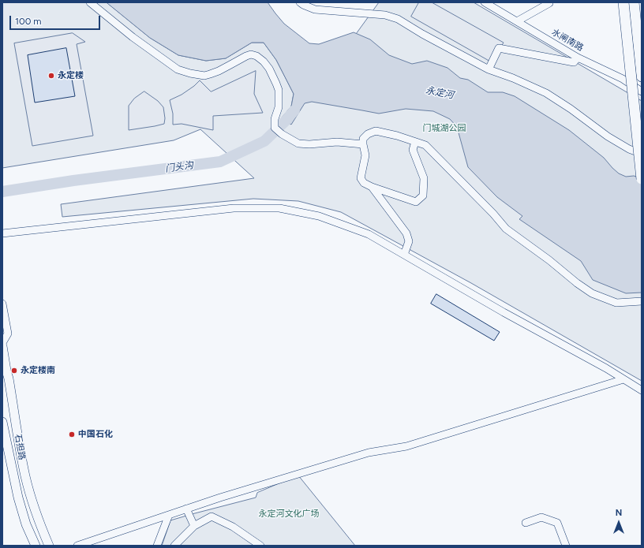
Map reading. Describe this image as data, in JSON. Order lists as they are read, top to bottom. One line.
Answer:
{"streets":{"main road":["石担路"],"street":["水闸南路"]},"water":["永定河","门头沟"],"parks":["门城湖公园","永定河文化广场"],"places":["永定楼","永定楼南","中国石化"],"scale_bar":"100 m","north":"top"}
